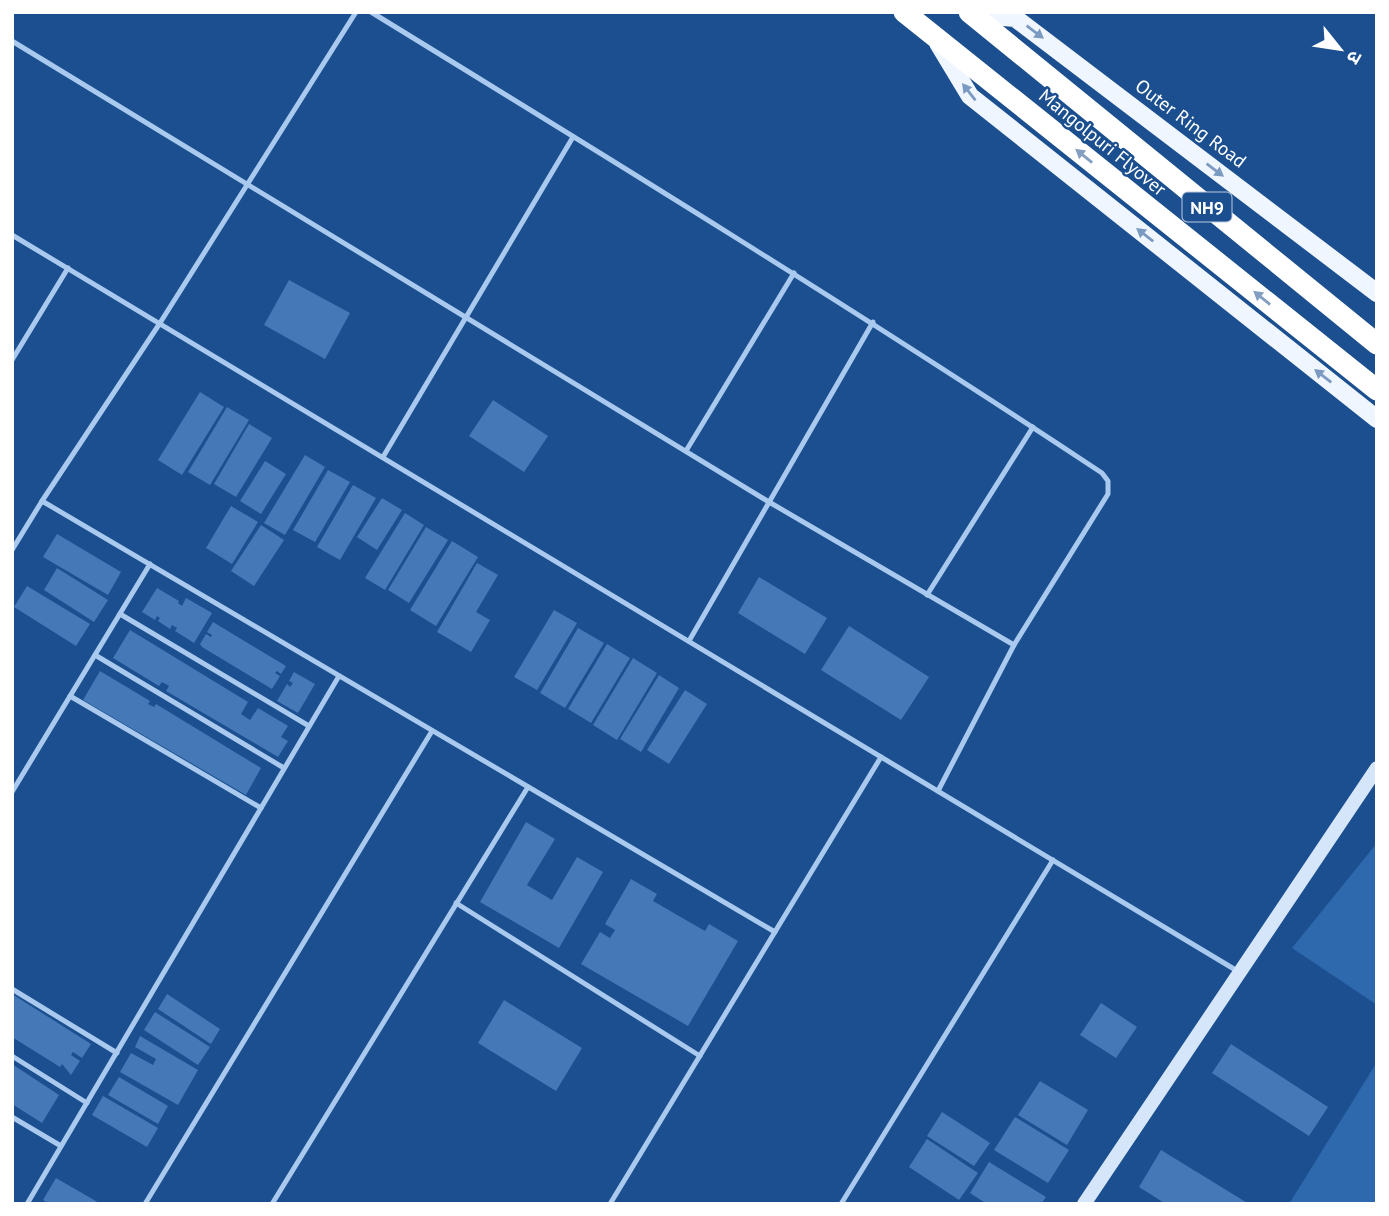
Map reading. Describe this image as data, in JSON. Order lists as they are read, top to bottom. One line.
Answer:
{"streets":{"highway":["Mangolpuri Flyover","NH9"],"main road":["Outer Ring Road"]},"crossings":[["Outer Ring Road","Mangolpuri Flyover"]],"north":"bottom right"}
